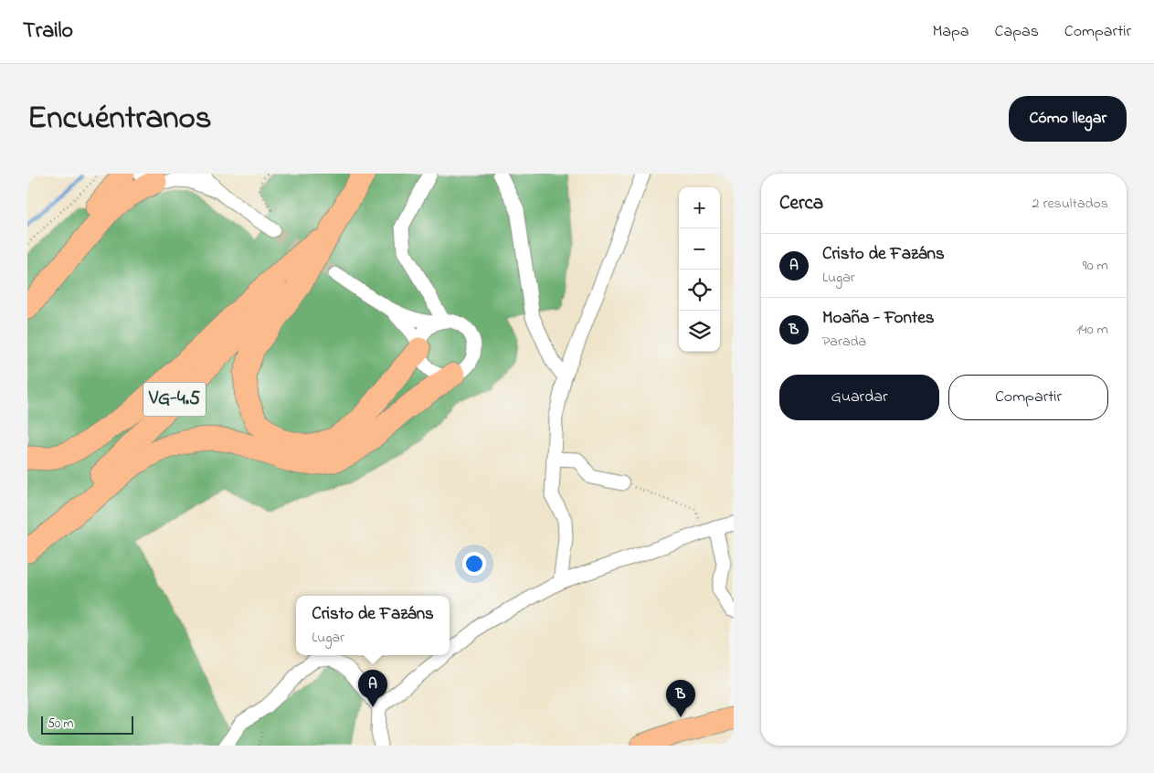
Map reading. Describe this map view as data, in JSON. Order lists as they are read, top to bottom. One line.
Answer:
{"streets":{"highway":["VG-4.5"]},"scale_bar":"50 m","page":{"header":"Trailo","nav":["Mapa","Capas","Compartir"],"title":"Encuéntranos","buttons":["Cómo llegar",["Guardar","Compartir"]],"heading":["Cerca","2 resultados"],"map_buttons":["+","−"],"list":[{"mark":"A","name":"Cristo de Fazáns","note":"Lugar","value":"90 m"},{"mark":"B","name":"Moaña - Fontes","note":"Parada","value":"140 m"}],"popup":["Cristo de Fazáns","Lugar"],"pins":["A","B"],"scale":"50 m"}}
